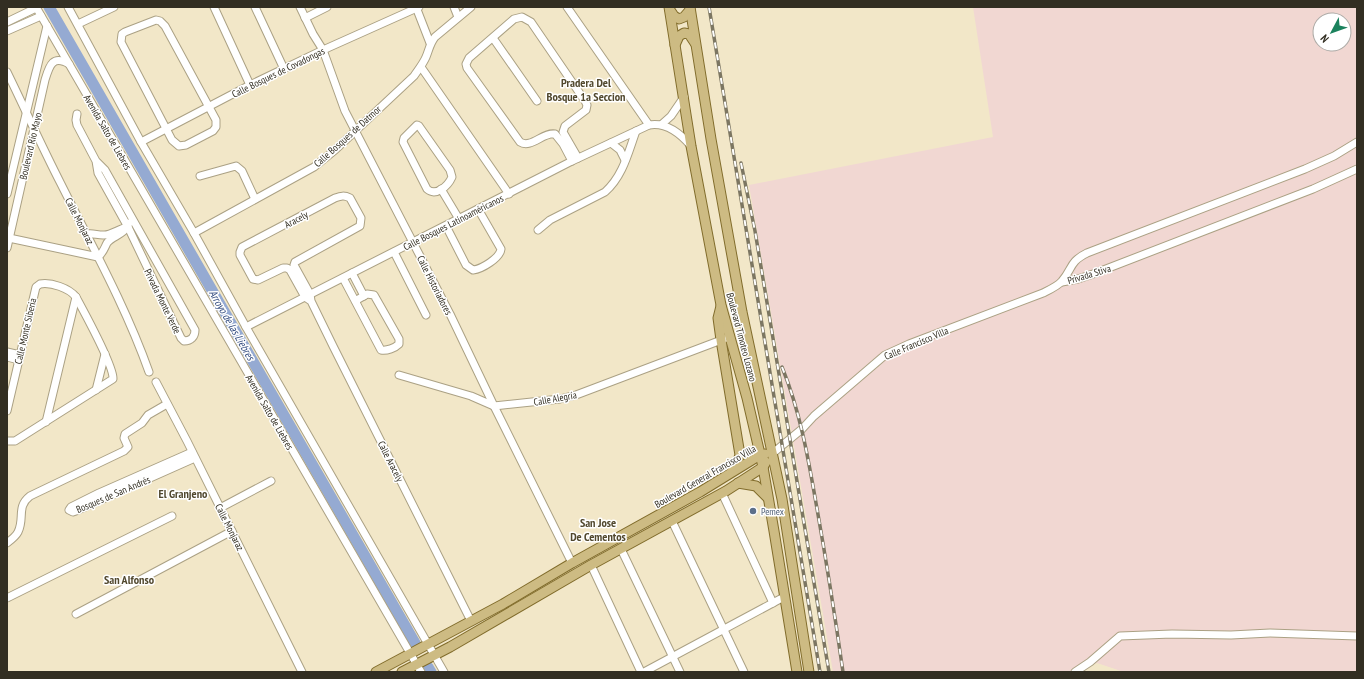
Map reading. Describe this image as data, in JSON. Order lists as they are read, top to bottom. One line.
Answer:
{"streets":{"main road":["Boulevard Timoteo Lozano","Boulevard General Francisco Villa"],"street":["Calle Bosques de Covadongas","Avenida Salto de Liebres","Calle Bosques de Datmor","Boulevard Río Mayo","Aracely","Calle Monjaraz","Calle Bosques Latinoaméricanos","Privada Stiva","Calle Historiadores","Privada Monte Verde","Calle Monte Siberia","Calle Francisco Villa","Calle Alegría","Calle Aracely","Bosques de San Andrés"]},"crossings":[["Calle Bosques de Covadongas","Calle Historiadores"],["Avenida Salto de Liebres","Boulevard Río Mayo"],["Avenida Salto de Liebres","Boulevard General Francisco Villa"],["Calle Bosques de Datmor","Calle Historiadores"],["Boulevard Río Mayo","Calle Monjaraz"],["Aracely","Calle Bosques Latinoaméricanos"],["Aracely","Calle Aracely"],["Calle Monjaraz","Bosques de San Andrés"],["Calle Bosques Latinoaméricanos","Calle Historiadores"],["Calle Bosques Latinoaméricanos","Calle Aracely"],["Privada Stiva","Calle Francisco Villa"],["Calle Historiadores","Calle Alegría"],["Calle Historiadores","Boulevard General Francisco Villa"],["Boulevard Timoteo Lozano","Calle Francisco Villa"],["Boulevard Timoteo Lozano","Calle Alegría"],["Boulevard Timoteo Lozano","Boulevard General Francisco Villa"],["Calle Francisco Villa","Boulevard General Francisco Villa"],["Calle Aracely","Boulevard General Francisco Villa"]],"districts":["Pradera Del Bosque 1a Seccion","El Granjeno","San Jose De Cementos","San Alfonso"],"water":["Arroyo de las Liebres"],"places":["Pemex"],"north":"bottom left"}
